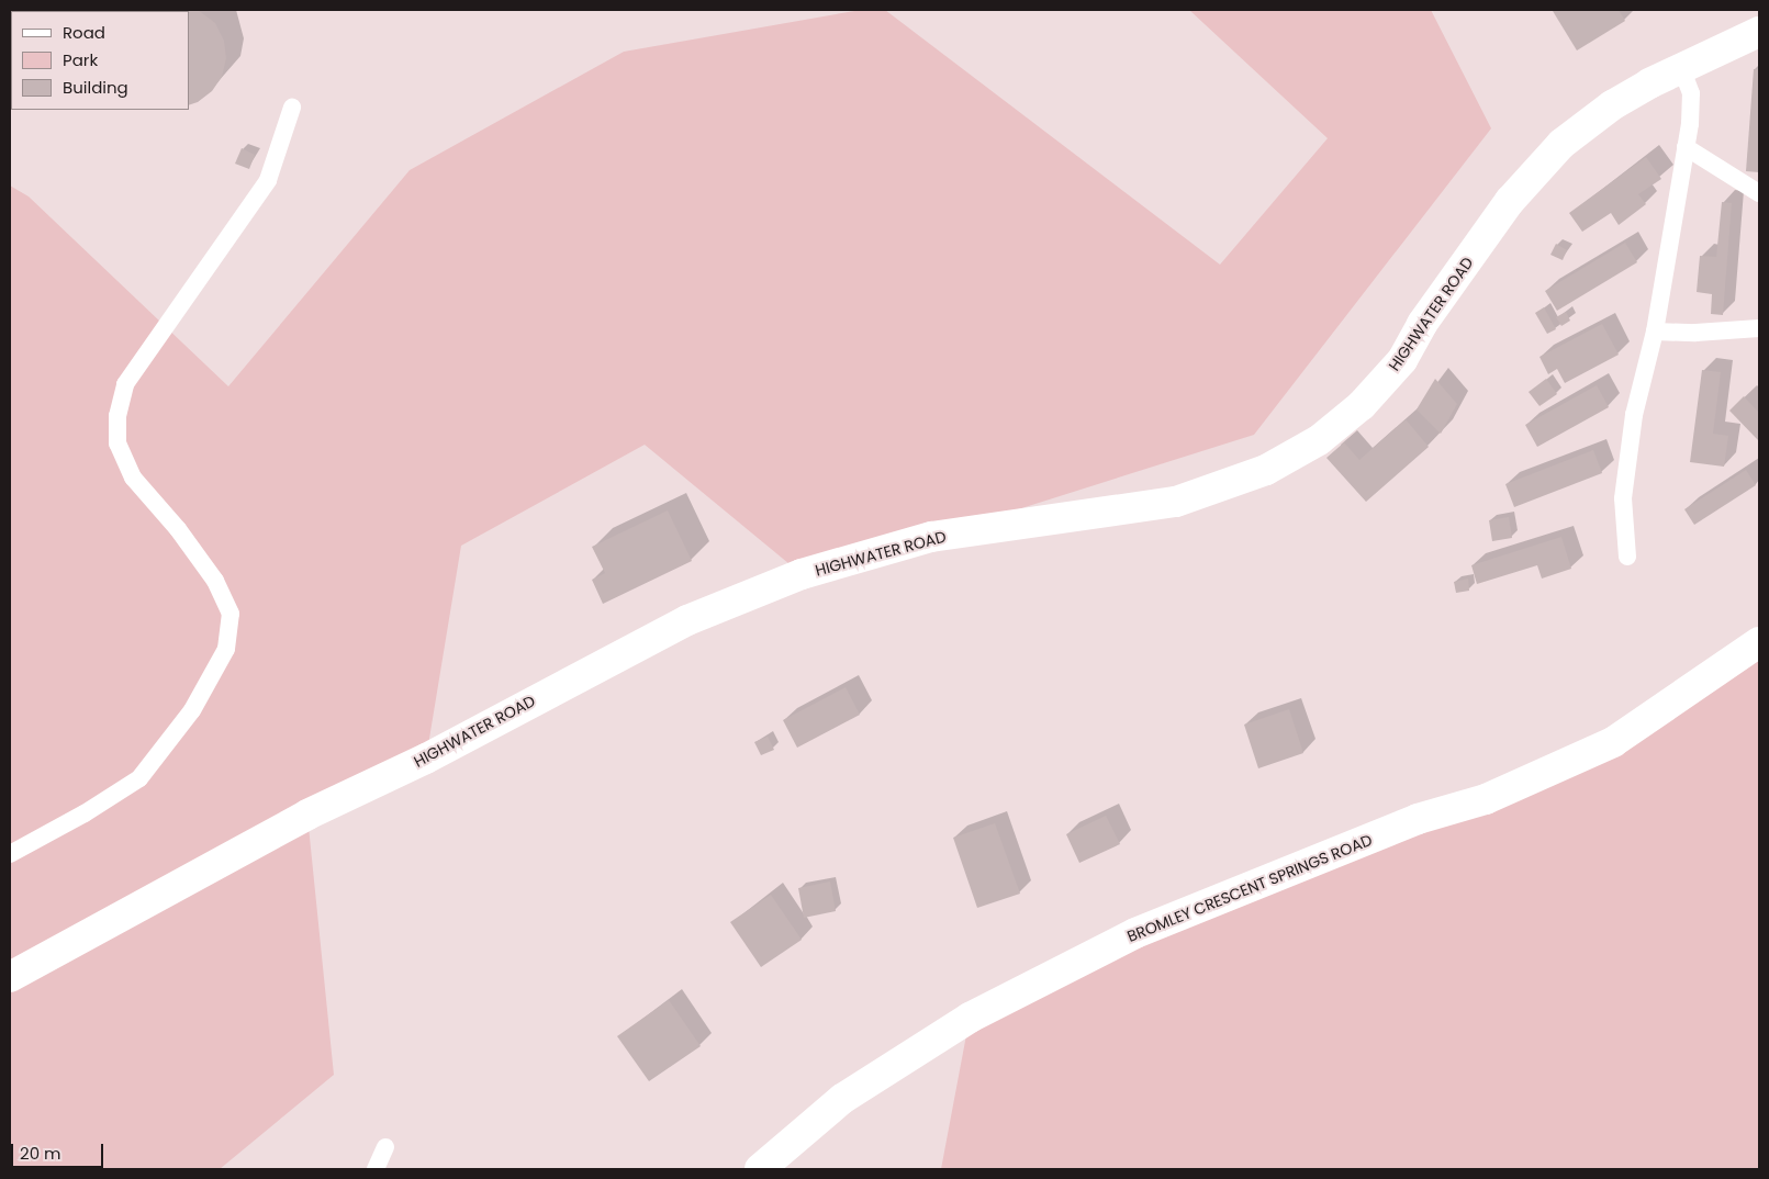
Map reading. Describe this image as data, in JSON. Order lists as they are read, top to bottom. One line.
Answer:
{"streets":{"street":["HIGHWATER ROAD","BROMLEY CRESCENT SPRINGS ROAD"]},"legend":["Road","Park","Building"],"scale_bar":"20 m"}
